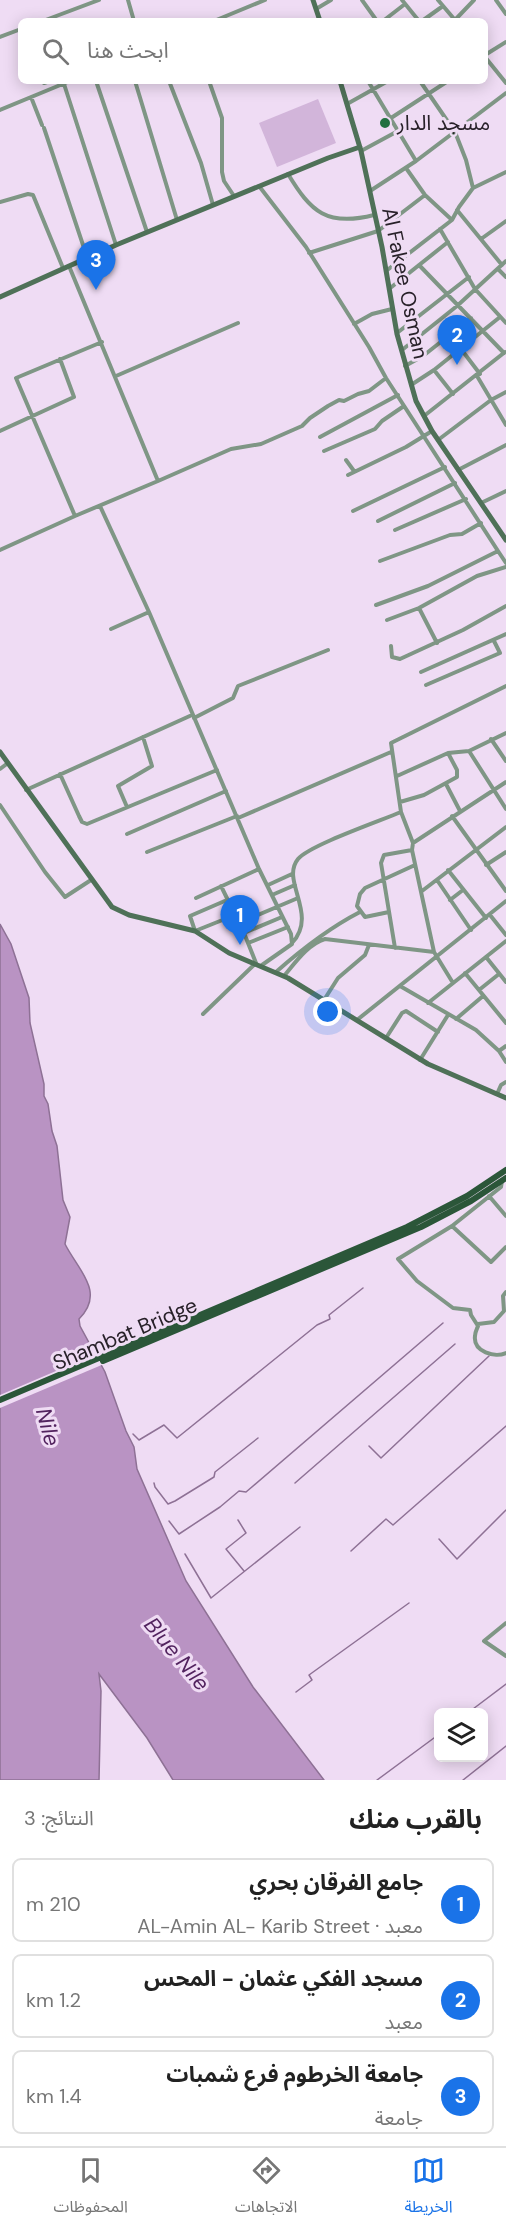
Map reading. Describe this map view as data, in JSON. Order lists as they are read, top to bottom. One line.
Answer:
{"streets":{"main road":["Shambat Bridge"],"street":["Al Fakee Osman"]},"water":["Nile","Blue Nile"],"places":["مسجد الدار"],"page":{"search":"ابحث هنا","pins":["3","2","1"],"heading":["بالقرب منك","النتائج: 3"],"list":[{"mark":"1","name":"جامع الفرقان بحري","note":"معبد · AL-Amin AL- Karib Street","value":"210 m"},{"mark":"2","name":"مسجد الفكي عثمان - المحس","note":"معبد","value":"1.2 km"},{"mark":"3","name":"جامعة الخرطوم فرع شمبات","note":"جامعة","value":"1.4 km"}],"nav":["الخريطة","الاتجاهات","المحفوظات"]}}
